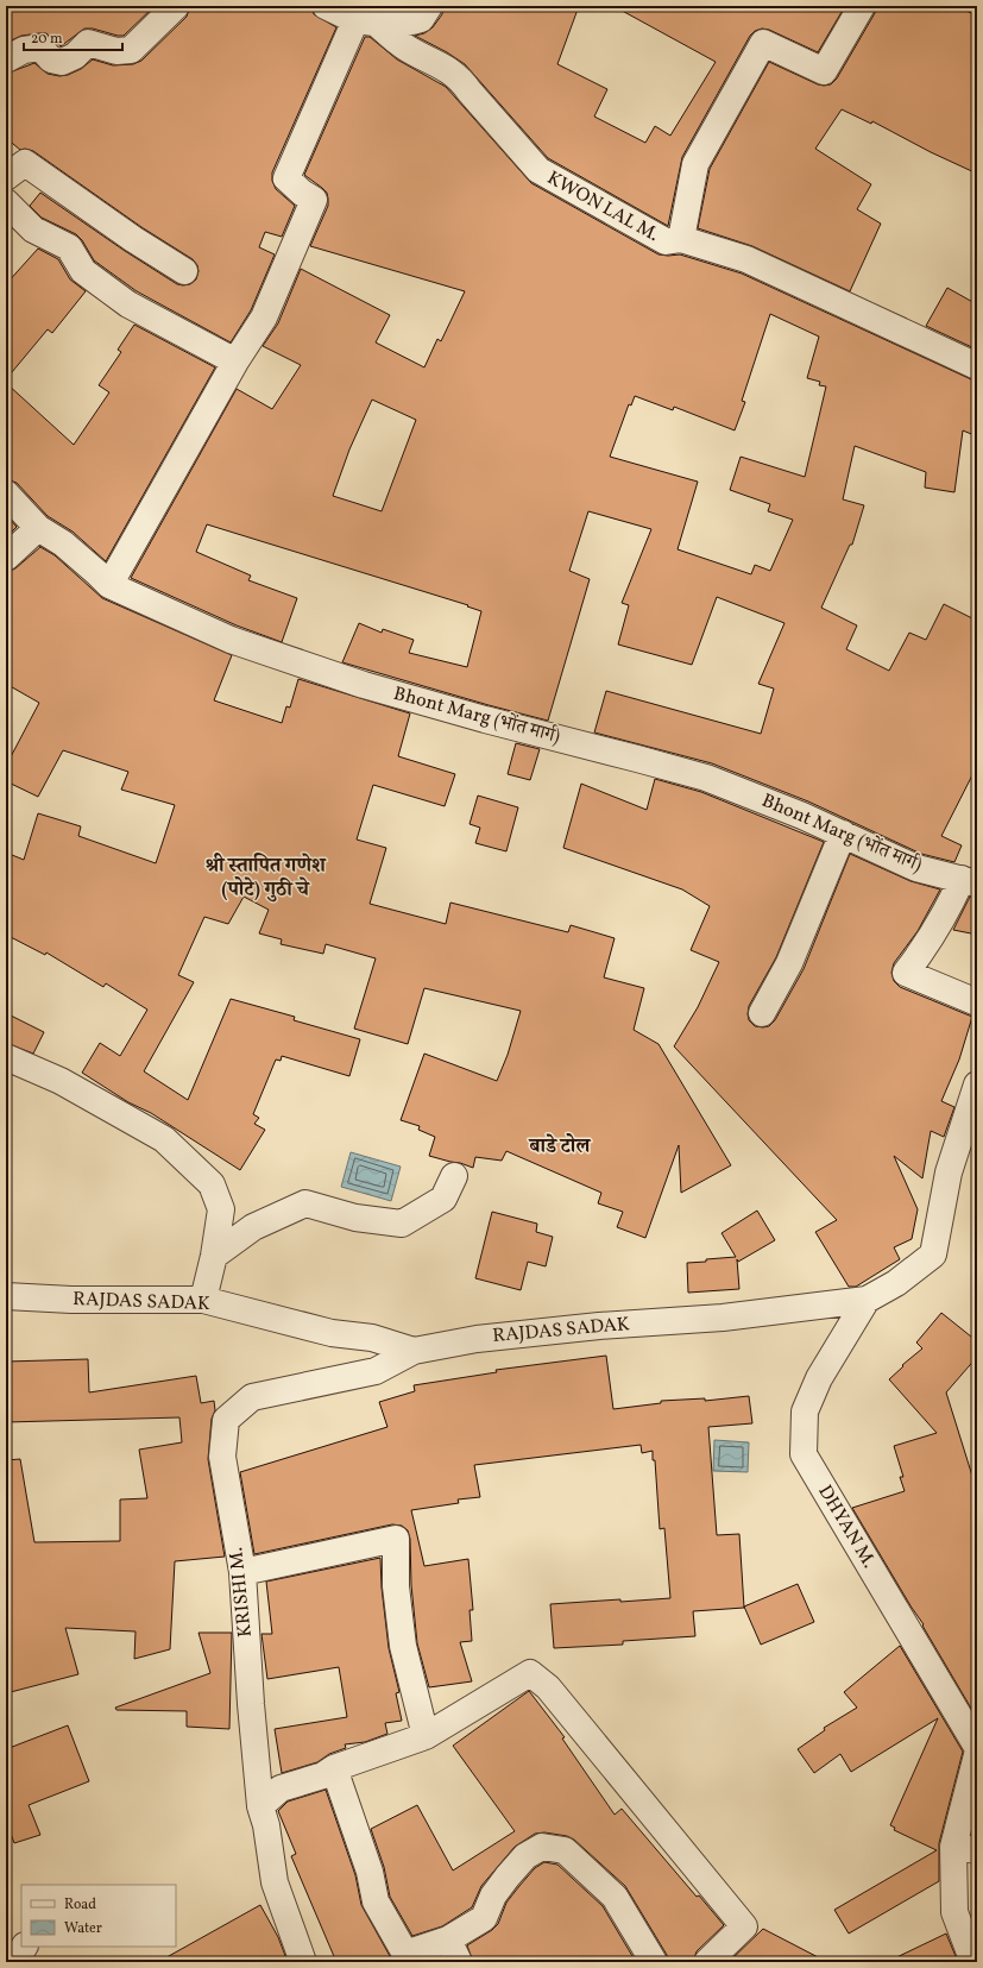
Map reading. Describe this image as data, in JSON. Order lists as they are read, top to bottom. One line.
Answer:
{"streets":{"street":["KWON LAL M.","Bhont Marg (भाेंत मार्ग)","RAJDAS SADAK","DHYAN M.","KRISHI M."]},"crossings":[["RAJDAS SADAK","DHYAN M."],["RAJDAS SADAK","KRISHI M."]],"districts":["श्री स्तापित गणेश (पोटे) गुठी चे","बाडे टोल"],"legend":["Road","Water"],"scale_bar":"20 m"}
